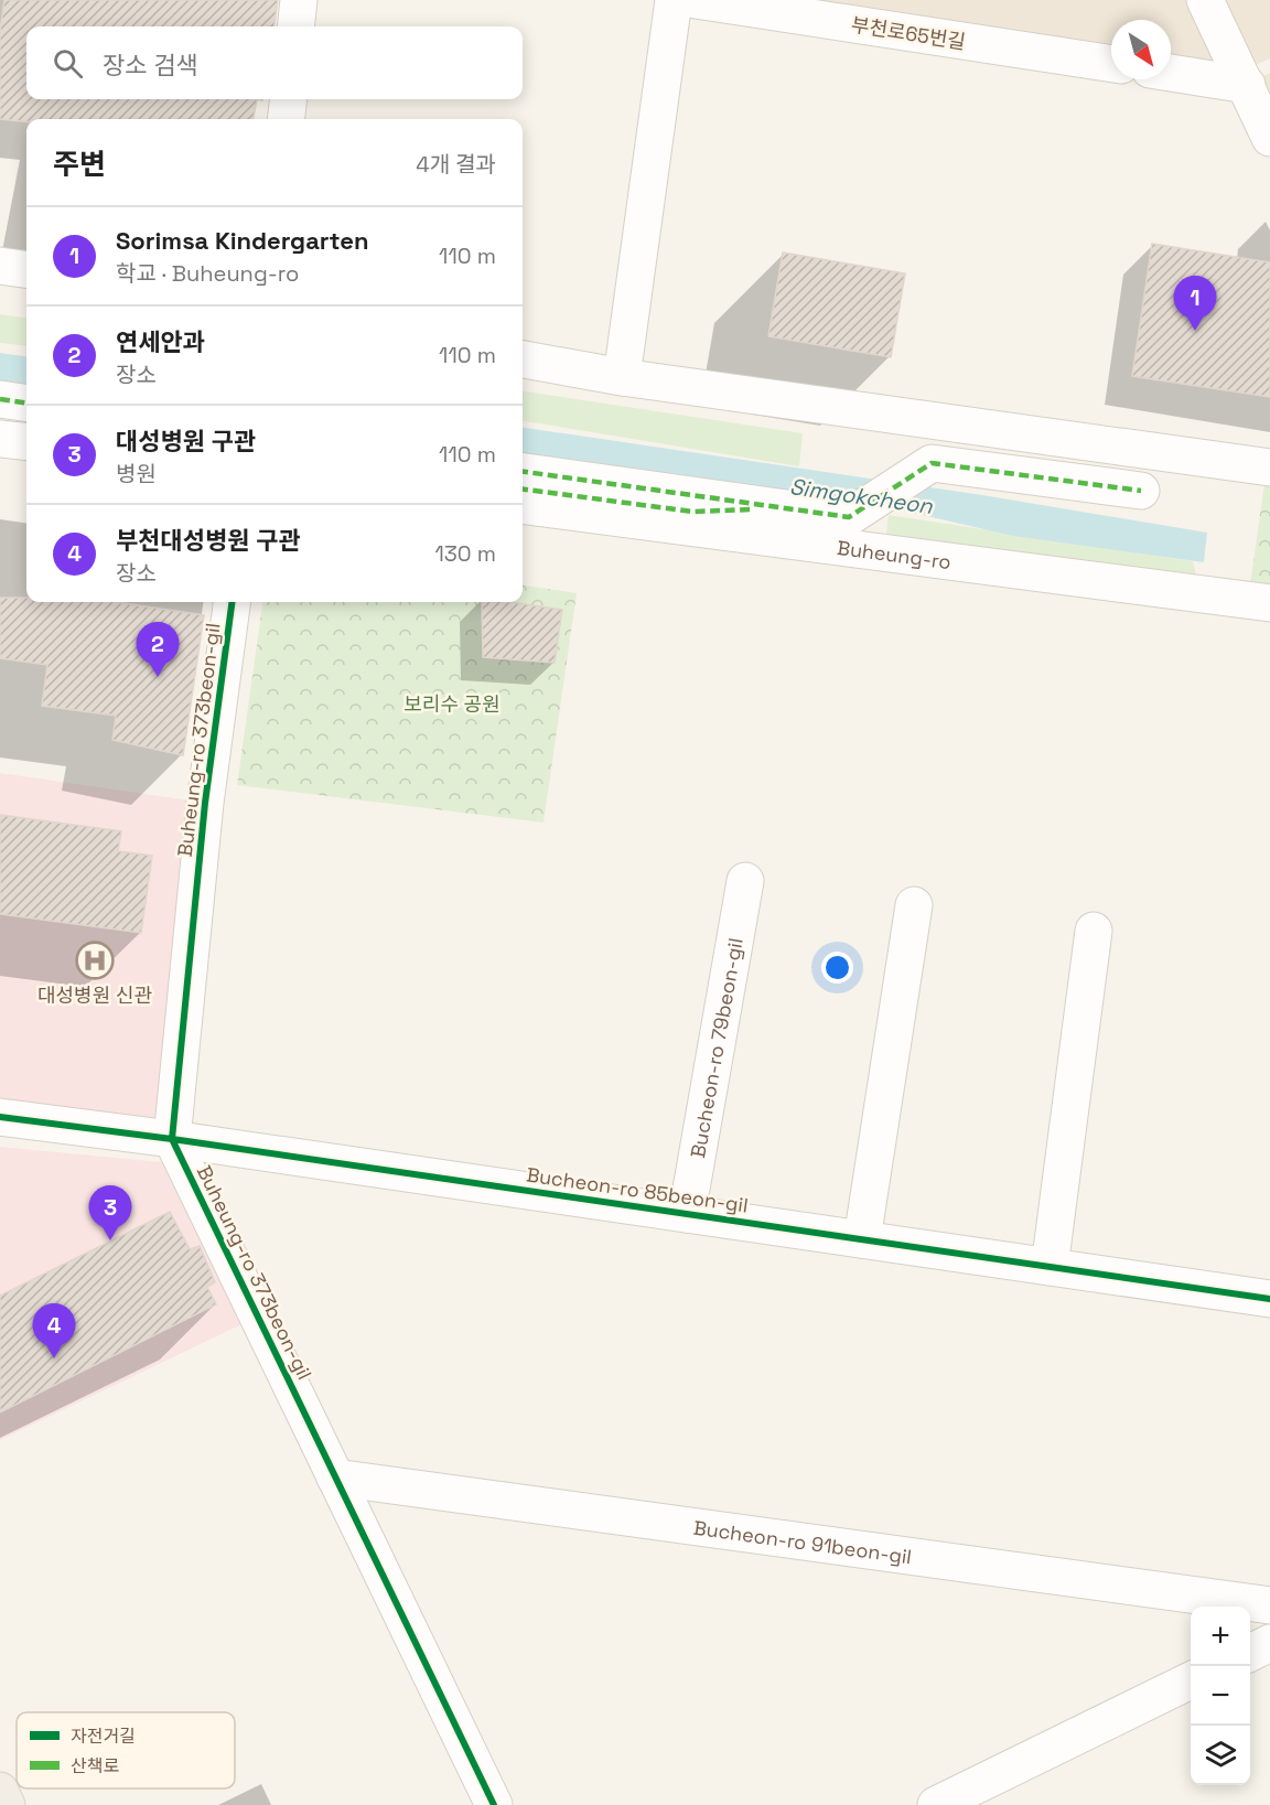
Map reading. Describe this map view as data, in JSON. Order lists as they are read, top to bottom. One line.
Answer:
{"streets":{"street":["부천로65번길","Buheung-ro","Buheung-ro 373beon-gil","Bucheon-ro 79beon-gil","Bucheon-ro 85beon-gil","Bucheon-ro 91beon-gil"]},"crossings":[["Buheung-ro 373beon-gil","Bucheon-ro 85beon-gil"],["Buheung-ro 373beon-gil","Bucheon-ro 91beon-gil"],["Bucheon-ro 79beon-gil","Bucheon-ro 85beon-gil"]],"water":["Simgokcheon"],"parks":["보리수 공원"],"places":{"hospital":["대성병원 신관"]},"legend":["자전거길","산책로"],"north":"bottom right","page":{"search":"장소 검색","heading":["주변","4개 결과"],"list":[{"mark":"1","name":"Sorimsa Kindergarten","note":"학교 · Buheung-ro","value":"110 m"},{"mark":"2","name":"연세안과","note":"장소","value":"110 m"},{"mark":"3","name":"대성병원 구관","note":"병원","value":"110 m"},{"mark":"4","name":"부천대성병원 구관","note":"장소","value":"130 m"}],"pins":["1","2","3","4"],"map_buttons":["+","−"]}}
